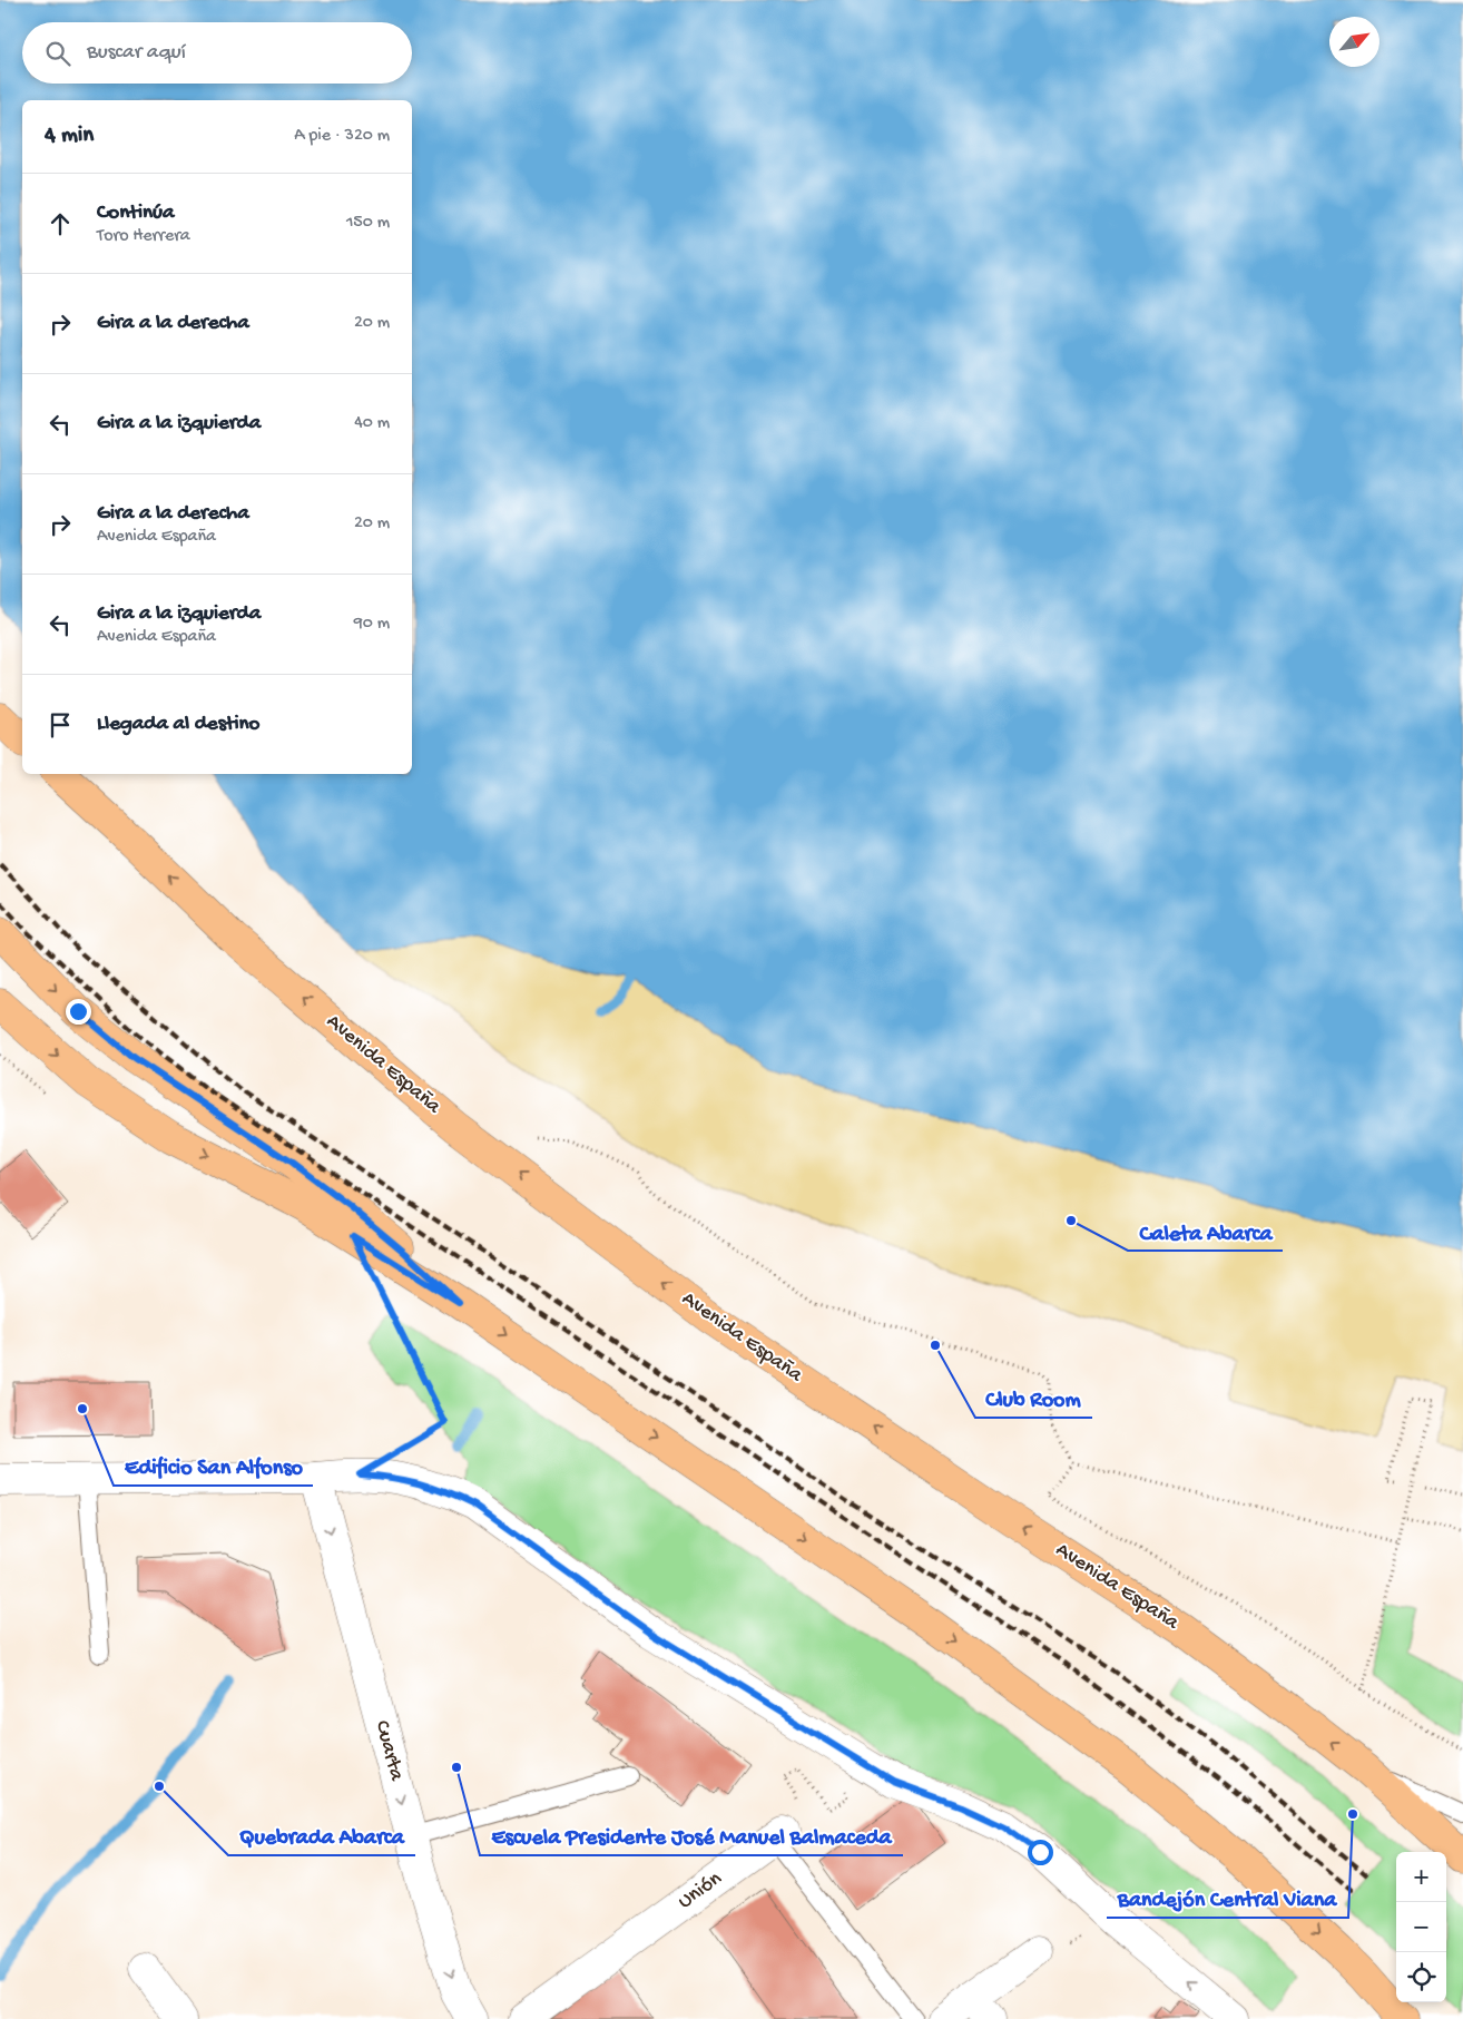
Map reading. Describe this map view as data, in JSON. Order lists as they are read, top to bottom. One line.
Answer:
{"streets":{"main road":["Avenida España"],"street":["Cuarta","Unión"]},"one_way":["Cuarta"],"places":["Caleta Abarca","Club Room","Edificio San Alfonso","Escuela Presidente José Manuel Balmaceda","Quebrada Abarca","Bandejón Central Viana"],"north":"top right","page":{"search":"Buscar aquí","heading":["4 min","A pie · 320 m"],"list":[["Continúa","Toro Herrera","150 m"],["Gira a la derecha","20 m"],["Gira a la izquierda","40 m"],["Gira a la derecha","Avenida España","20 m"],["Gira a la izquierda","Avenida España","90 m"],"Llegada al destino"],"map_buttons":["+","−"]}}
